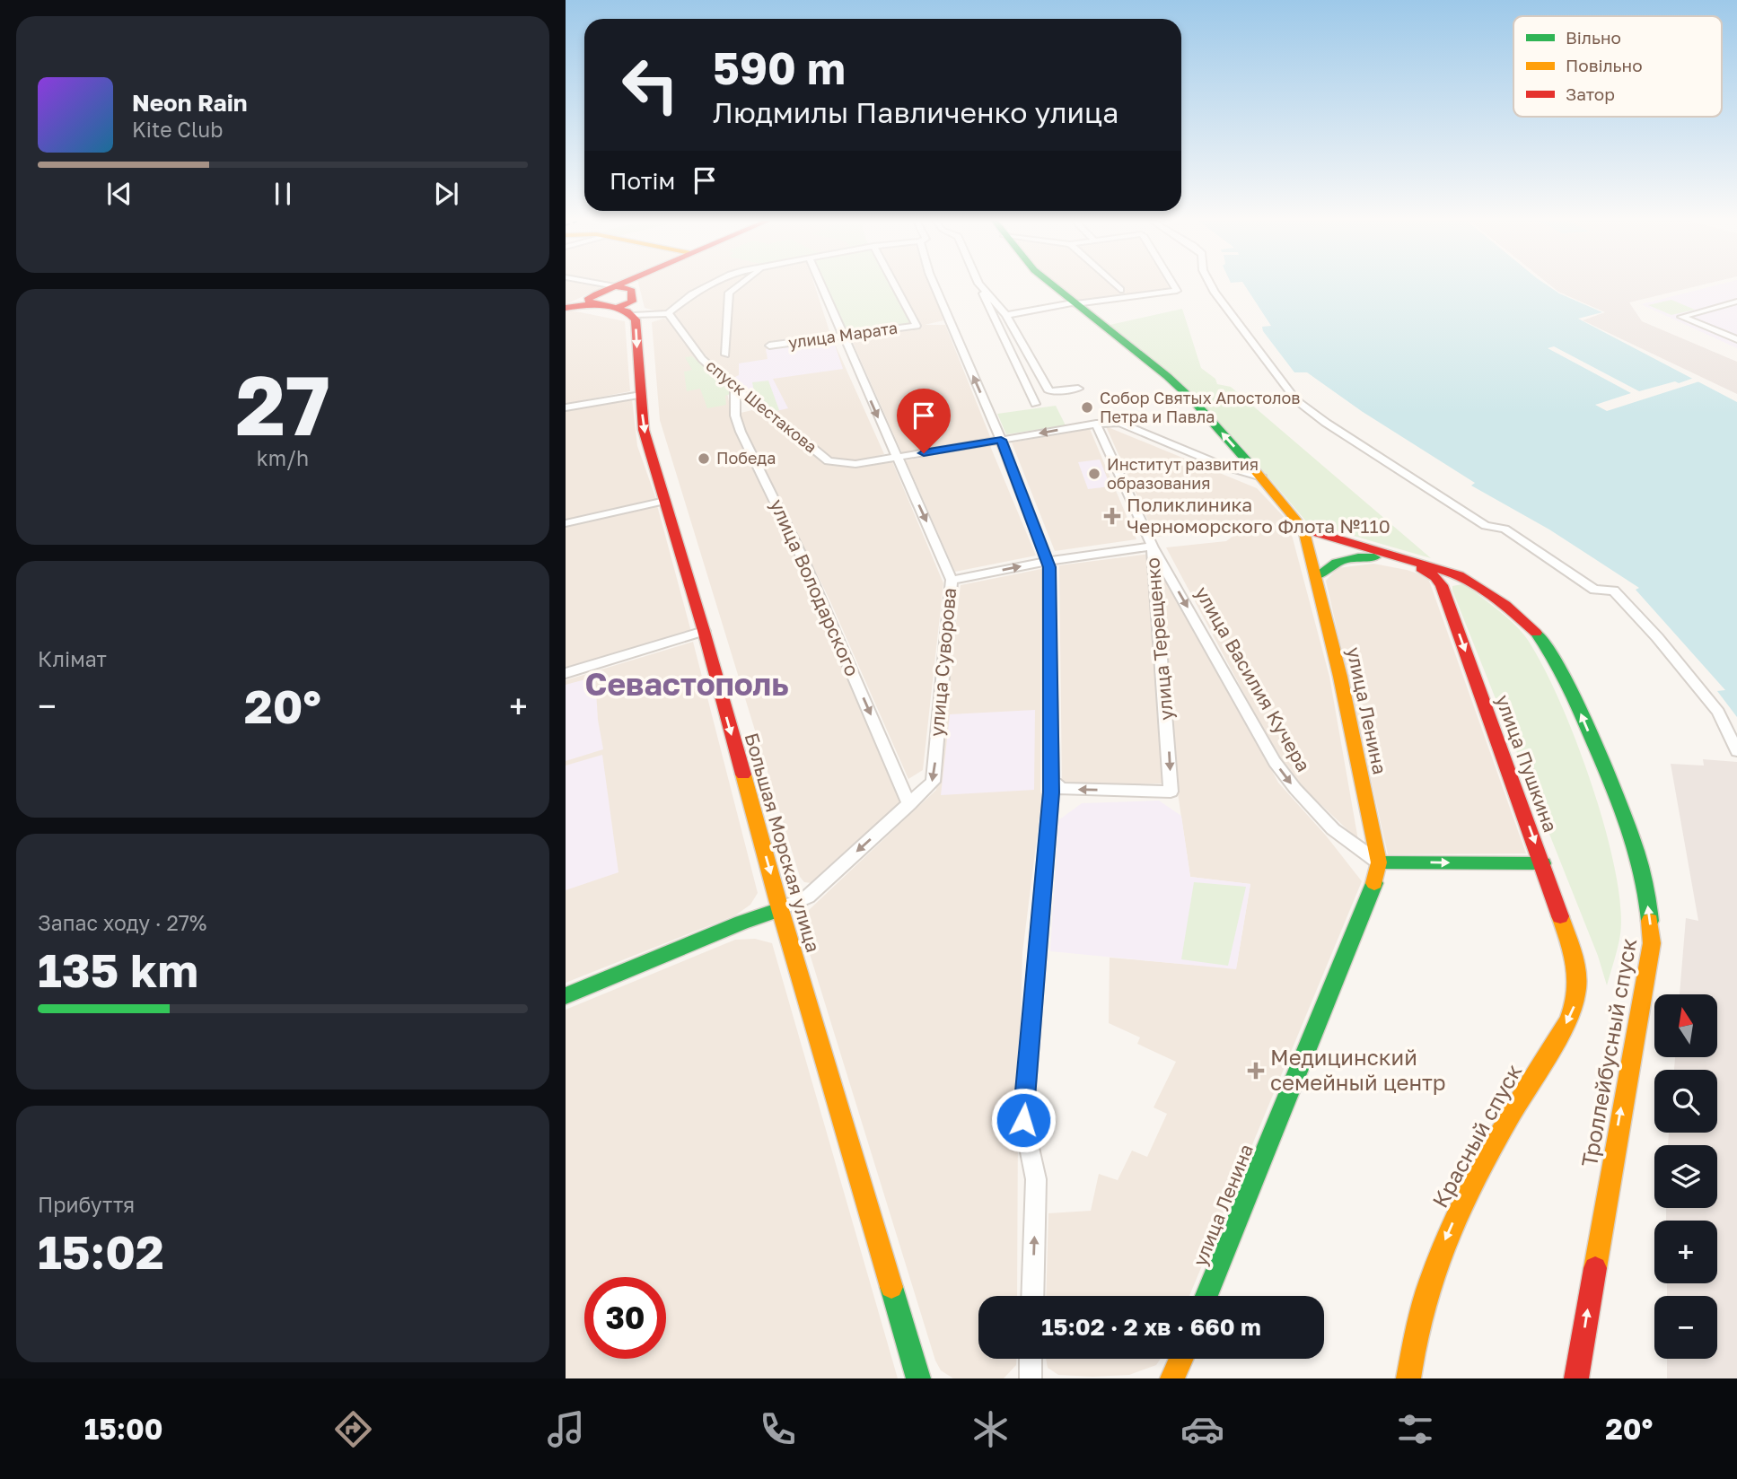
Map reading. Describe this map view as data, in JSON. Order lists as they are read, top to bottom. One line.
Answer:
{"streets":{"main road":["улица Ленина","улица Пушкина","Большая Морская улица","Троллейбусный спуск","Красный спуск"],"street":["улица Марата","спуск Шестакова","улица Володарского","улица Терещенко","улица Суворова","улица Василия Кучера"]},"crossings":[["улица Марата","улица Суворова"],["спуск Шестакова","улица Володарского"],["спуск Шестакова","улица Суворова"],["улица Володарского","улица Суворова"],["улица Терещенко","улица Василия Кучера"],["улица Суворова","Большая Морская улица"],["улица Василия Кучера","улица Ленина"],["улица Ленина","улица Пушкина"],["улица Ленина","Троллейбусный спуск"],["улица Пушкина","Красный спуск"]],"one_way":["улица Володарского","улица Суворова","улица Василия Кучера","улица Пушкина","Большая Морская улица","Троллейбусный спуск","Красный спуск"],"districts":["Севастополь"],"places":{"other":["Собор Святых Апостолов Петра и Павла","Победа","Институт развития образования"],"health":["Поликлиника Черноморского Флота №110","Медицинский семейный центр"]},"legend":["Вільно","Повільно","Затор"],"north":"top","page":{"turn":["590 m","Людмилы Павличенко улица"],"song":["Neon Rain","Kite Club"],"then":"Потім","tile":[["27","km/h"],"Клімат",["Запас ходу · 27%","135 km"],["Прибуття","15:02"]],"heat":["−","20°","+"],"map_buttons":["+","−"],"limit":"30","trip":"15:02 · 2 хв · 660 m","tabs":["15:00","20°"]}}
